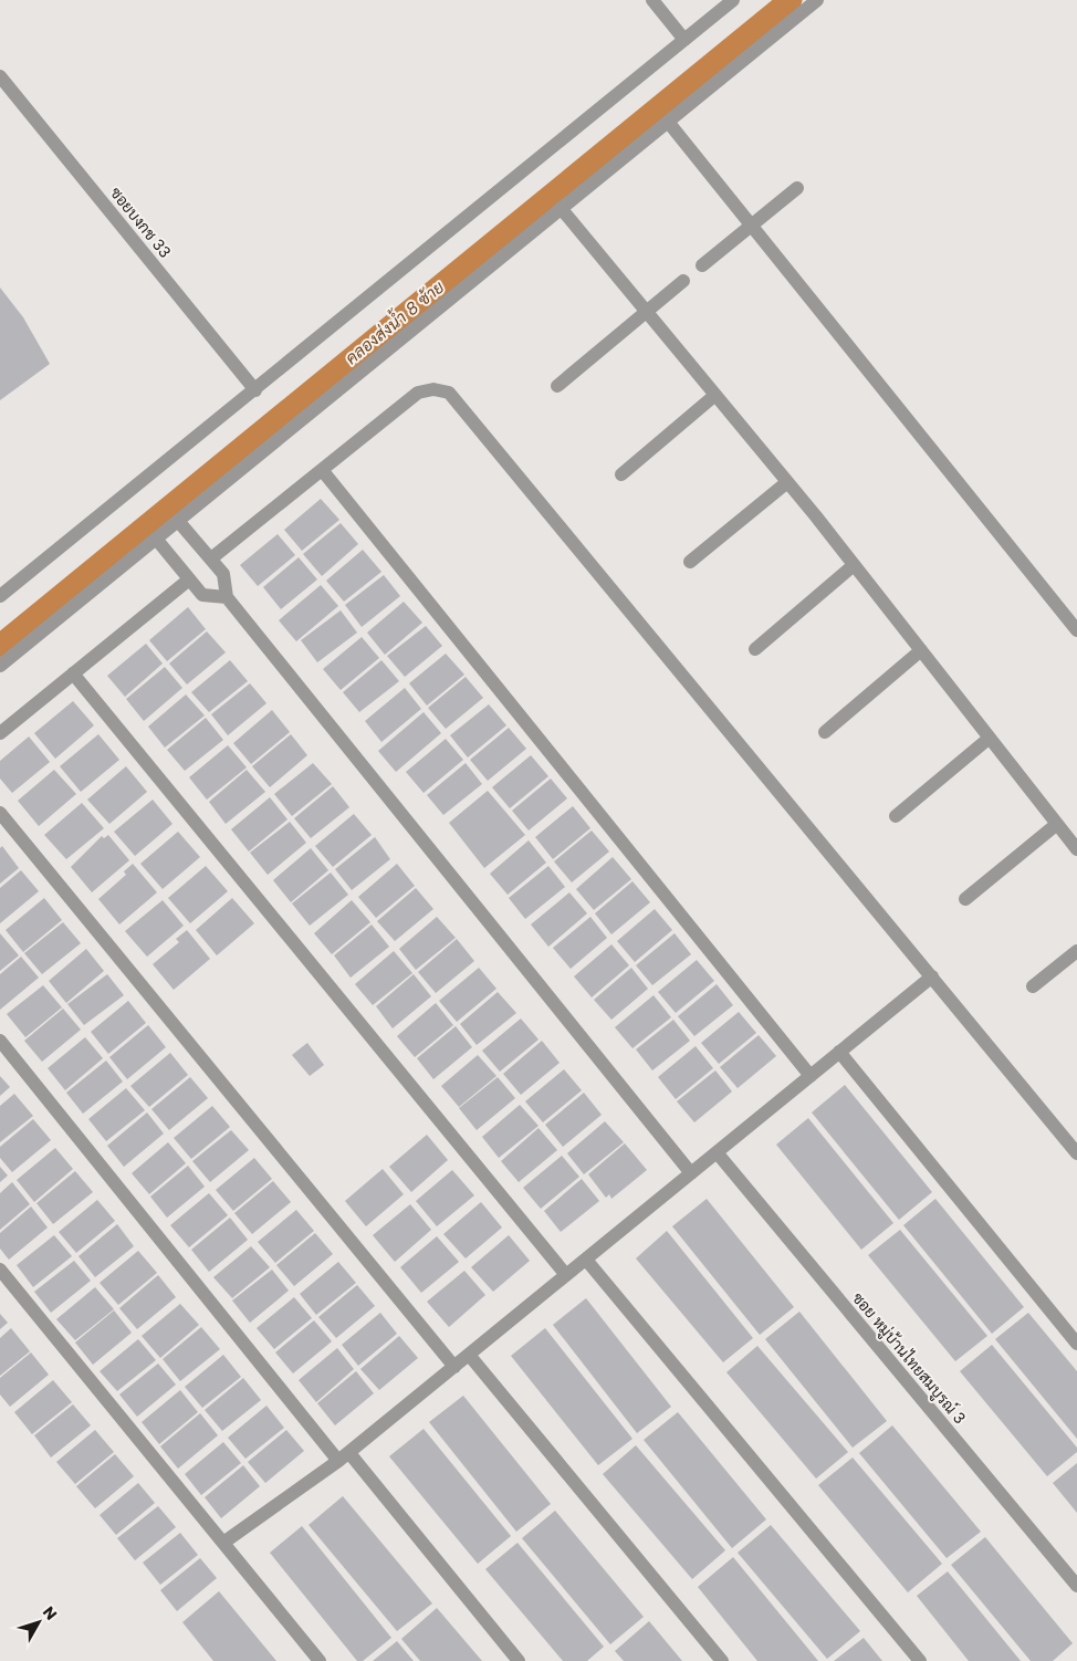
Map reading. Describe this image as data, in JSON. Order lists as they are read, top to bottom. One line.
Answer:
{"streets":{"street":["ซอยบงกช 33","ซอย หมู่บ้านไทยสมบูรณ์ 3"]},"water":["คลองส่งน้ำ 8 ซ้าย"],"north":"top right"}
